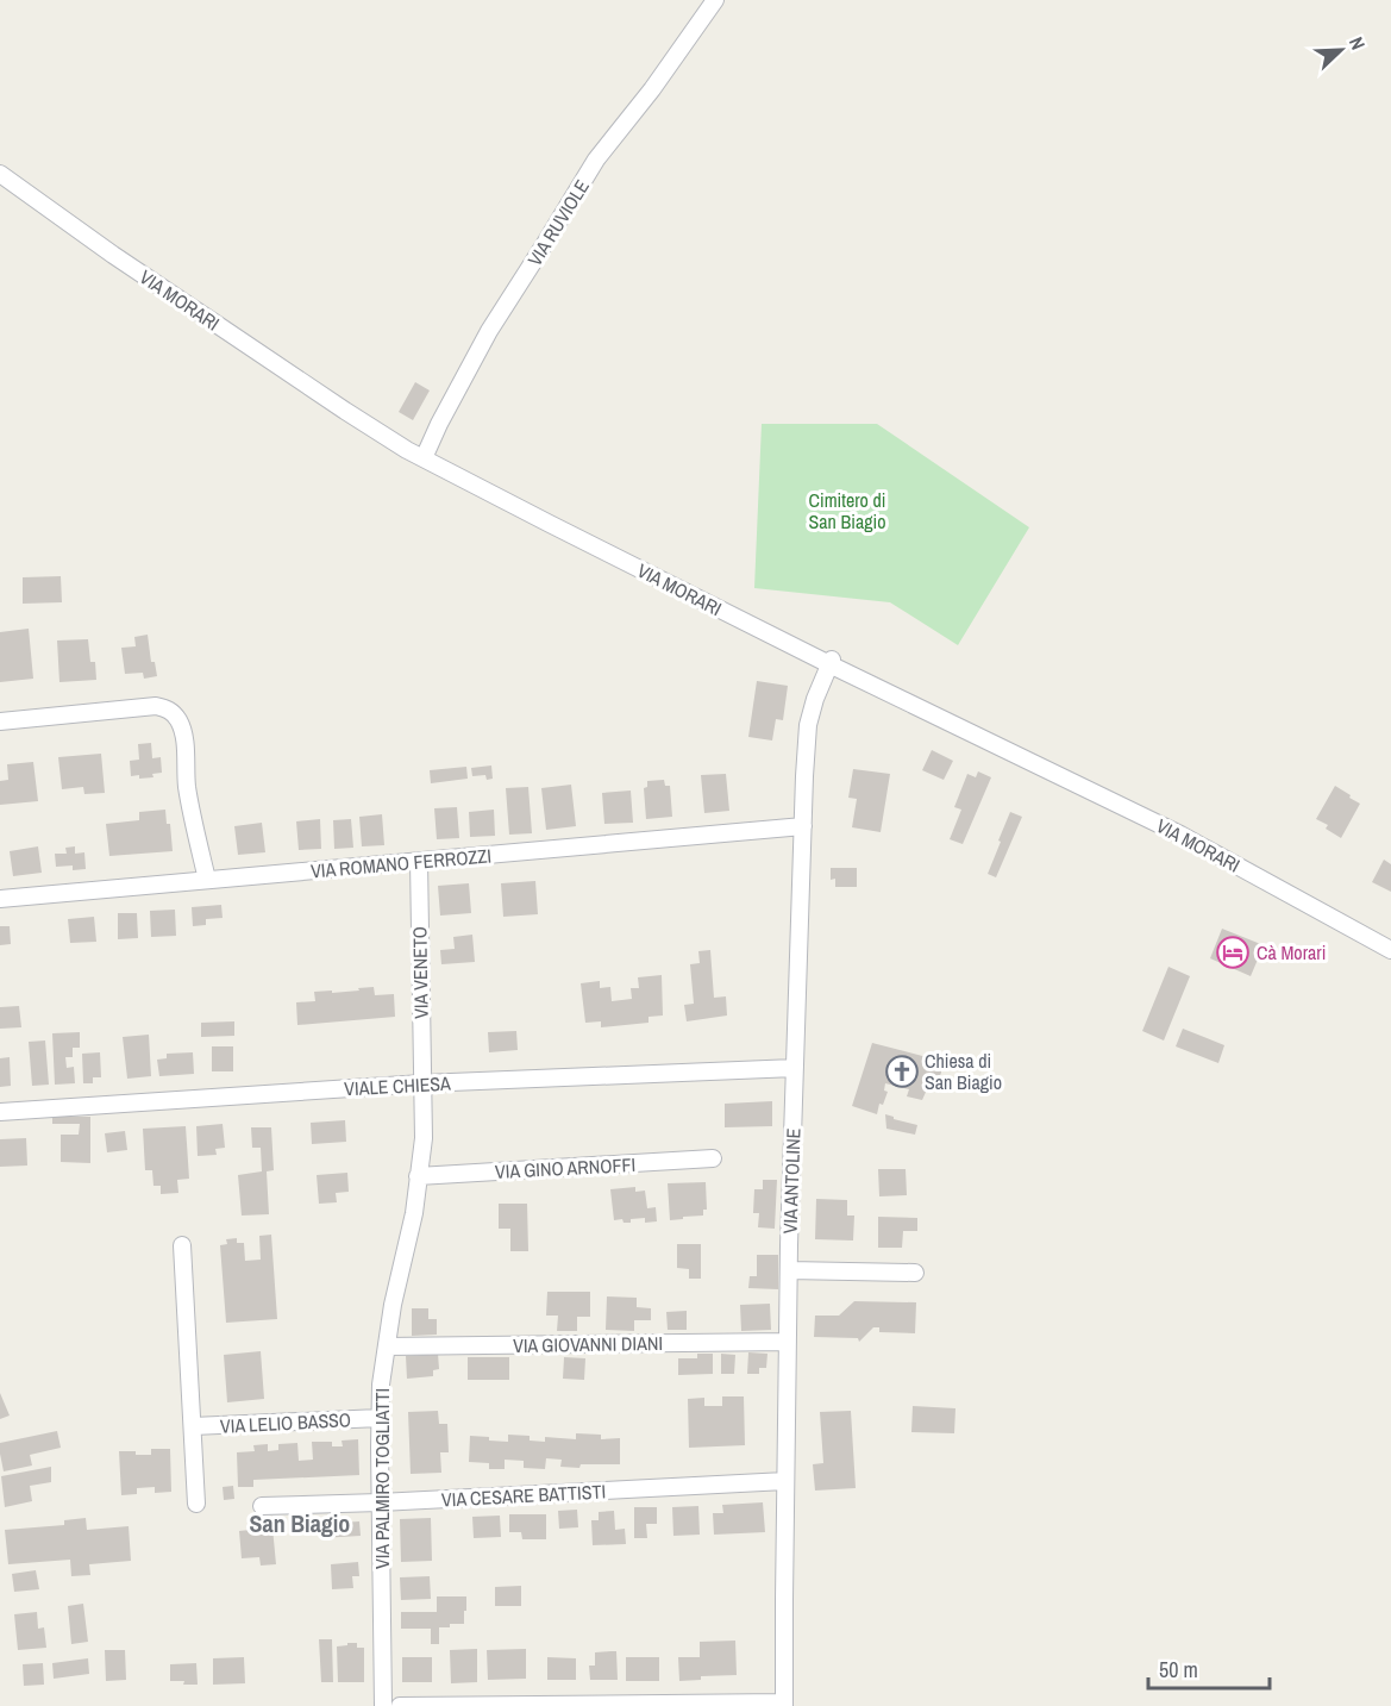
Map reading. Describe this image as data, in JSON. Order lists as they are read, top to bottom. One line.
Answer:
{"streets":{"street":["VIA RUVIOLE","VIA MORARI","VIA ROMANO FERROZZI","VIA VENETO","VIALE CHIESA","VIA GINO ARNOFFI","VIA ANTOLINE","VIA GIOVANNI DIANI","VIA LELIO BASSO","VIA PALMIRO TOGLIATTI","VIA CESARE BATTISTI"]},"crossings":[["VIA RUVIOLE","VIA MORARI"],["VIA MORARI","VIA ANTOLINE"],["VIA ROMANO FERROZZI","VIA VENETO"],["VIA ROMANO FERROZZI","VIA ANTOLINE"],["VIA VENETO","VIALE CHIESA"],["VIA VENETO","VIA PALMIRO TOGLIATTI"],["VIALE CHIESA","VIA ANTOLINE"],["VIALE CHIESA","VIA PALMIRO TOGLIATTI"],["VIA GINO ARNOFFI","VIA PALMIRO TOGLIATTI"],["VIA ANTOLINE","VIA GIOVANNI DIANI"],["VIA ANTOLINE","VIA CESARE BATTISTI"],["VIA GIOVANNI DIANI","VIA PALMIRO TOGLIATTI"],["VIA LELIO BASSO","VIA PALMIRO TOGLIATTI"],["VIA PALMIRO TOGLIATTI","VIA CESARE BATTISTI"]],"districts":["San Biagio"],"parks":["Cimitero di San Biagio"],"places":{"hotel":["Cà Morari"],"church":["Chiesa di San Biagio"]},"scale_bar":"50 m","north":"top right"}
